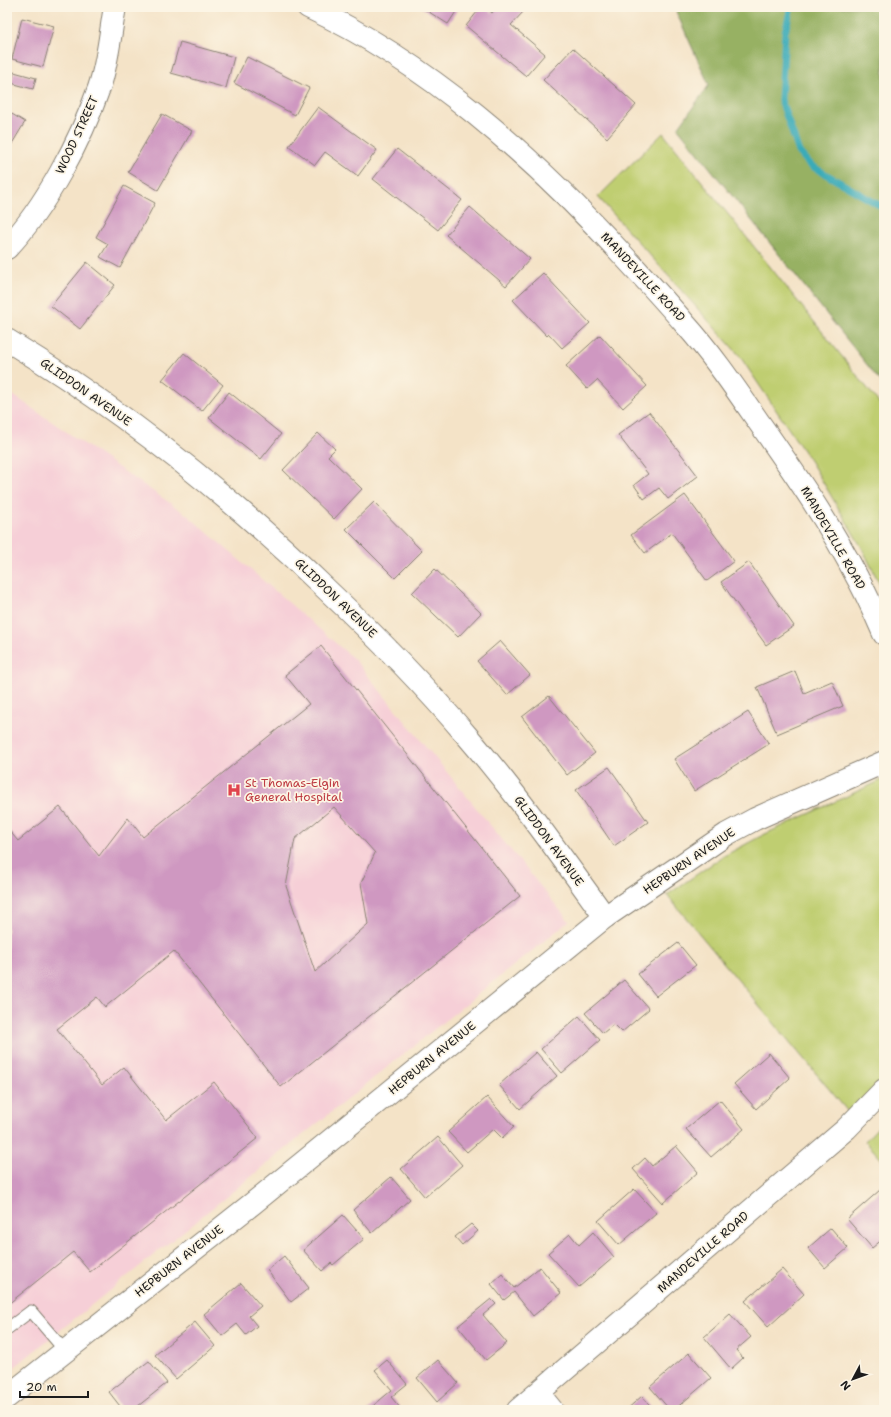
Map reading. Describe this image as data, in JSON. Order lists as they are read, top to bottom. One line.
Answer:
{"streets":{"street":["WOOD STREET","MANDEVILLE ROAD","GLIDDON AVENUE","HEPBURN AVENUE"]},"crossings":[["GLIDDON AVENUE","HEPBURN AVENUE"]],"places":{"hospital":["St Thomas-Elgin General Hospital"]},"scale_bar":"20 m","north":"bottom left"}
